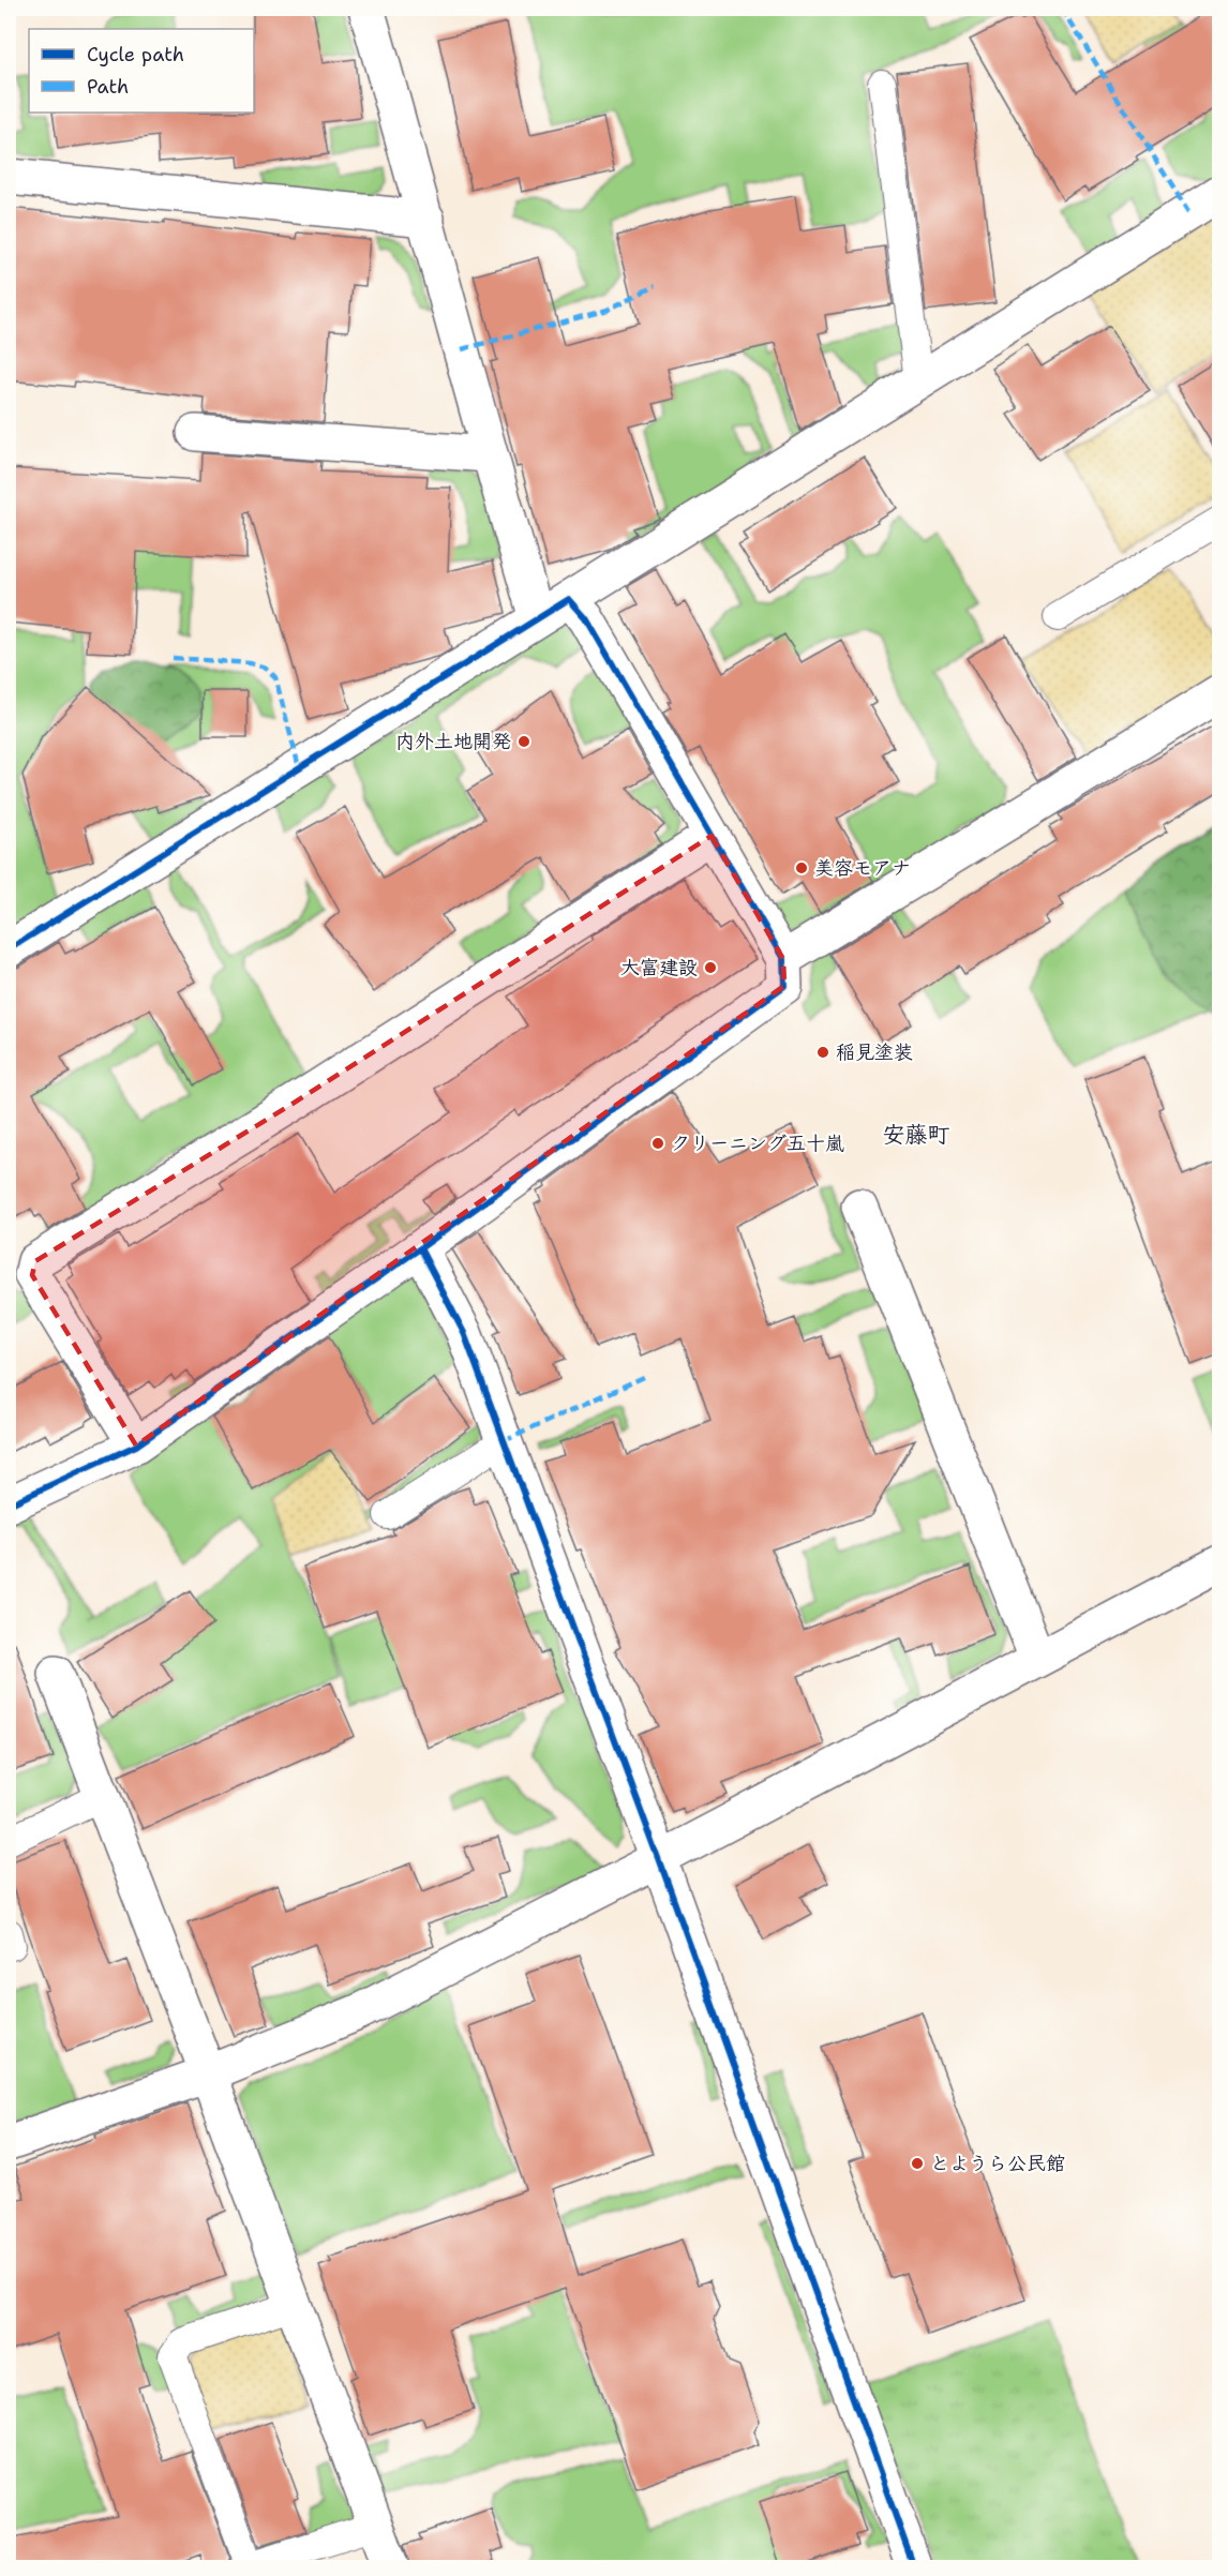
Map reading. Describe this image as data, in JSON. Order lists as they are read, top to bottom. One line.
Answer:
{"districts":["安藤町"],"places":["内外土地開発","美容モアナ","大富建設","稲見塗装","クリーニング五十嵐","とようら公民館"],"legend":["Cycle path","Path"]}
